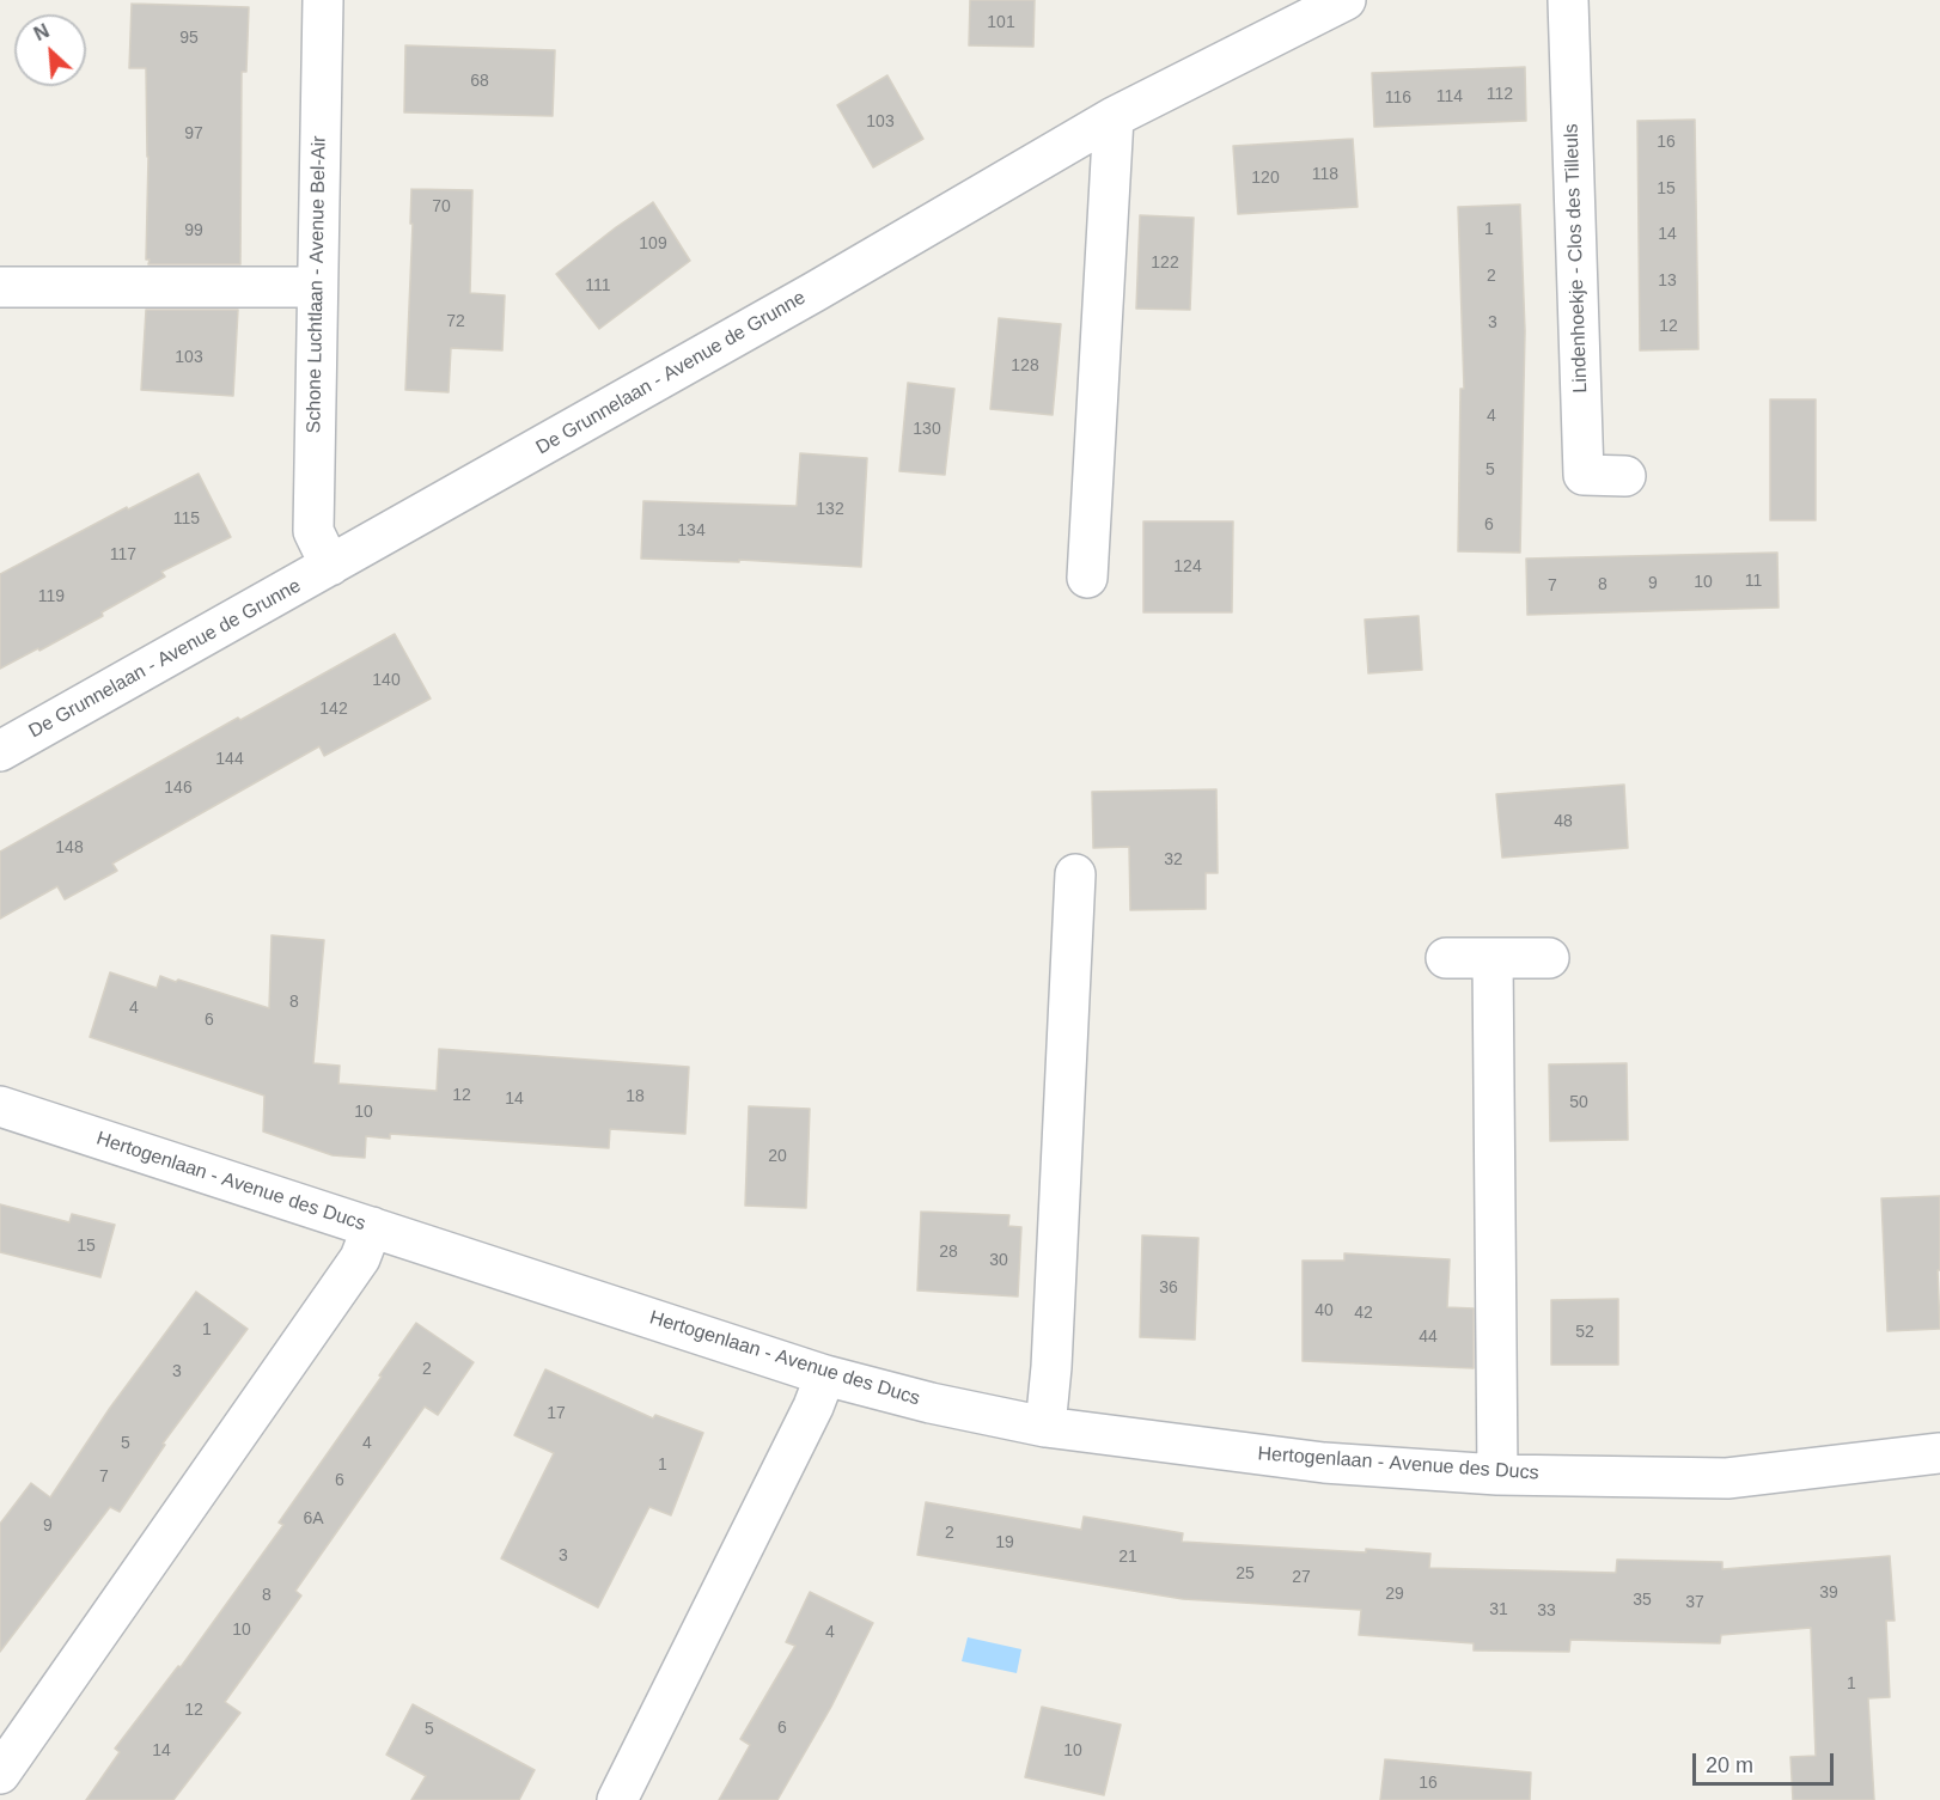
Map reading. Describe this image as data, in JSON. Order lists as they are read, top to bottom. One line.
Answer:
{"streets":{"street":["Lindenhoekje - Clos des Tilleuls","Schone Luchtlaan - Avenue Bel-Air","De Grunnelaan - Avenue de Grunne","Hertogenlaan - Avenue des Ducs"]},"crossings":[["Schone Luchtlaan - Avenue Bel-Air","De Grunnelaan - Avenue de Grunne"]],"house_numbers":["101","95","68","112","114","116","103","97","16","118","120","15","70","1","99","14","109","122","2","13","111","72","3","12","103","128","4","130","5","132","115","6","134","117","124","11","10","9","8","7","119","140","142","144","146","48","148","32","8","4","6","12","18","14","50","10","20","15","28","30","36","40","42","1","52","44","2","3","17","5","4","1","7","6","6A","9","2","19","3","21","25","27","39","29","8","35","37","31","33","10","4","1","12","6","5","14","10","16"],"scale_bar":"20 m","north":"top left"}
